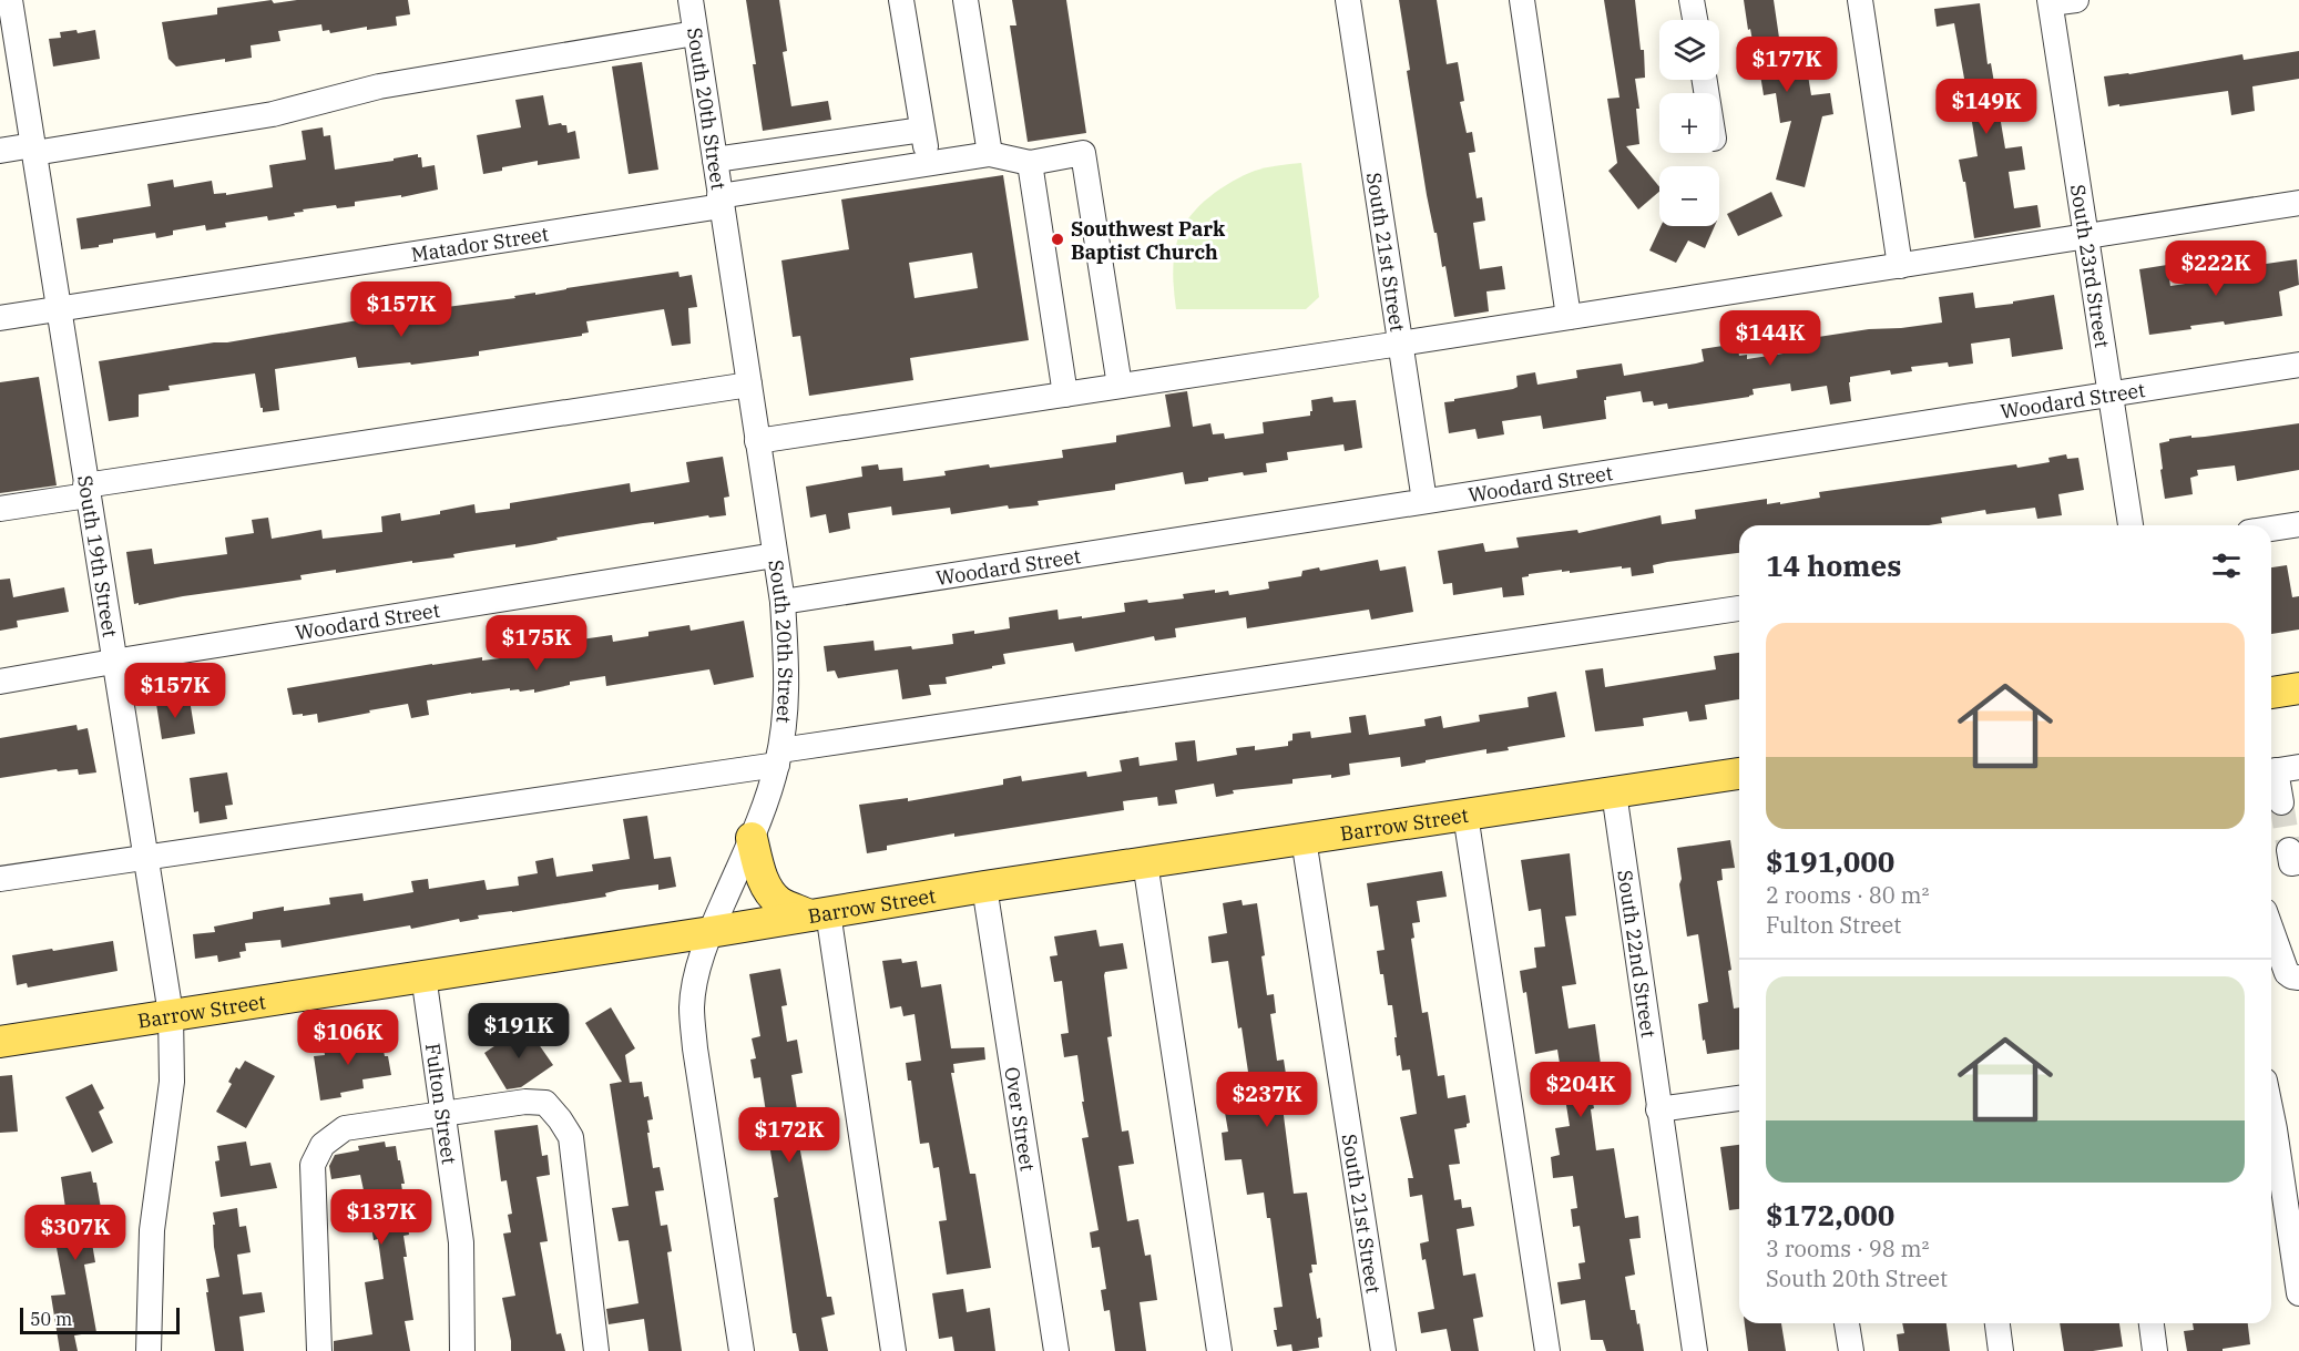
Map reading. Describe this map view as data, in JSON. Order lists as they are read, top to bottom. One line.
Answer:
{"streets":{"main road":["Barrow Street"],"street":["South 20th Street","Matador Street","South 21st Street","South 23rd Street","Woodard Street","South 19th Street","South 22nd Street","Fulton Street","Over Street"]},"crossings":[["South 20th Street","Matador Street"],["South 20th Street","Woodard Street"],["South 20th Street","Barrow Street"],["Matador Street","South 19th Street"],["South 21st Street","Woodard Street"],["South 21st Street","Barrow Street"],["South 23rd Street","Woodard Street"],["Woodard Street","South 19th Street"],["South 19th Street","Barrow Street"],["Barrow Street","South 22nd Street"],["Barrow Street","Fulton Street"],["Barrow Street","Over Street"]],"places":["Southwest Park Baptist Church"],"scale_bar":"50 m","page":{"map_buttons":["+","−"],"price":["$177K","$149K","$222K","$157K","$144K","$175K","$157K","$191K","$106K","$204K","$237K","$172K","$137K","$307K"],"heading":"14 homes","list":[{"name":"$191,000","note":"2 rooms · 80 m² · Fulton Street"},{"name":"$172,000","note":"3 rooms · 98 m² · South 20th Street"}],"scale":"50 m"}}
